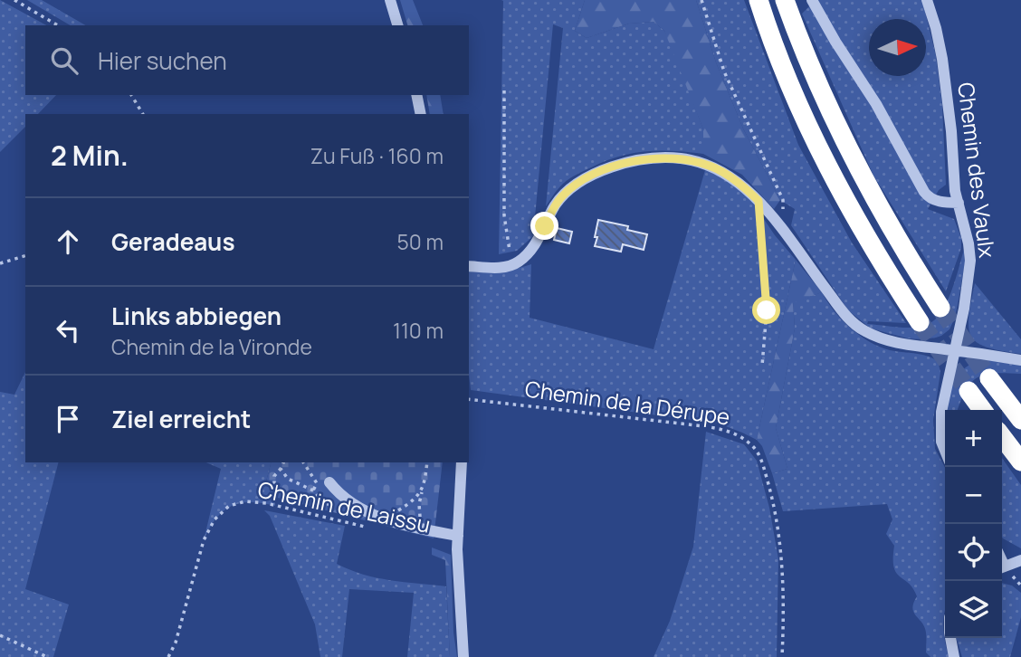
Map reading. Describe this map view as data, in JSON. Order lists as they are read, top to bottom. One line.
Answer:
{"streets":{"street":["Chemin des Vaulx"],"path":["Chemin de la Dérupe","Chemin de Laissu"]},"north":"right","page":{"search":"Hier suchen","heading":["2 Min.","Zu Fuß · 160 m"],"list":[["Geradeaus","50 m"],["Links abbiegen","Chemin de la Vironde","110 m"],"Ziel erreicht"],"map_buttons":["+","−"]}}
